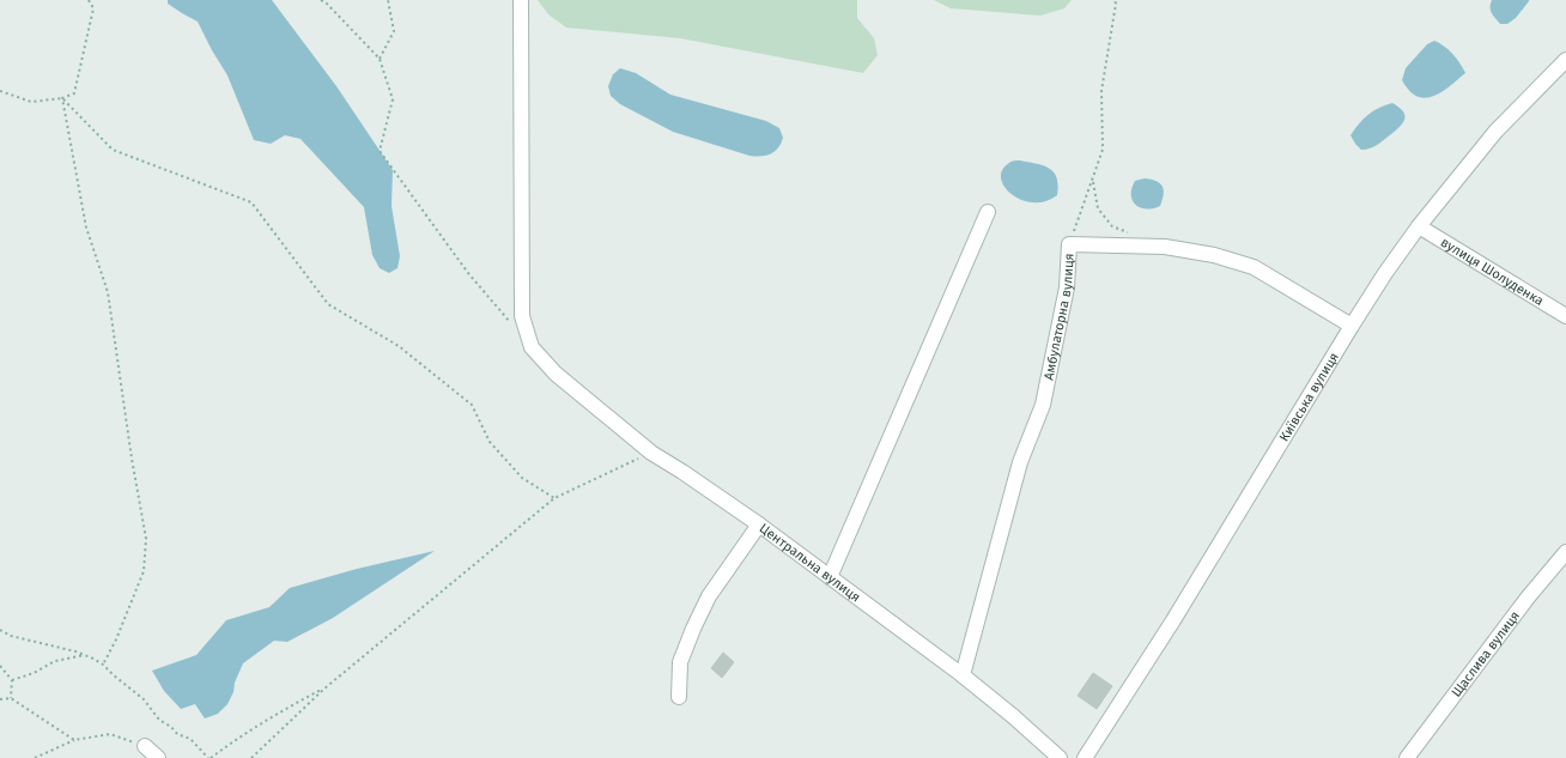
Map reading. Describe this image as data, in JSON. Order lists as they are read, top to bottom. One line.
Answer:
{"streets":{"street":["вулиця Шолуденка","Амбулаторна вулиця","Київська вулиця","Центральна вулиця","Щаслива вулиця"]},"crossings":[["вулиця Шолуденка","Київська вулиця"],["Амбулаторна вулиця","Київська вулиця"],["Амбулаторна вулиця","Центральна вулиця"]]}
